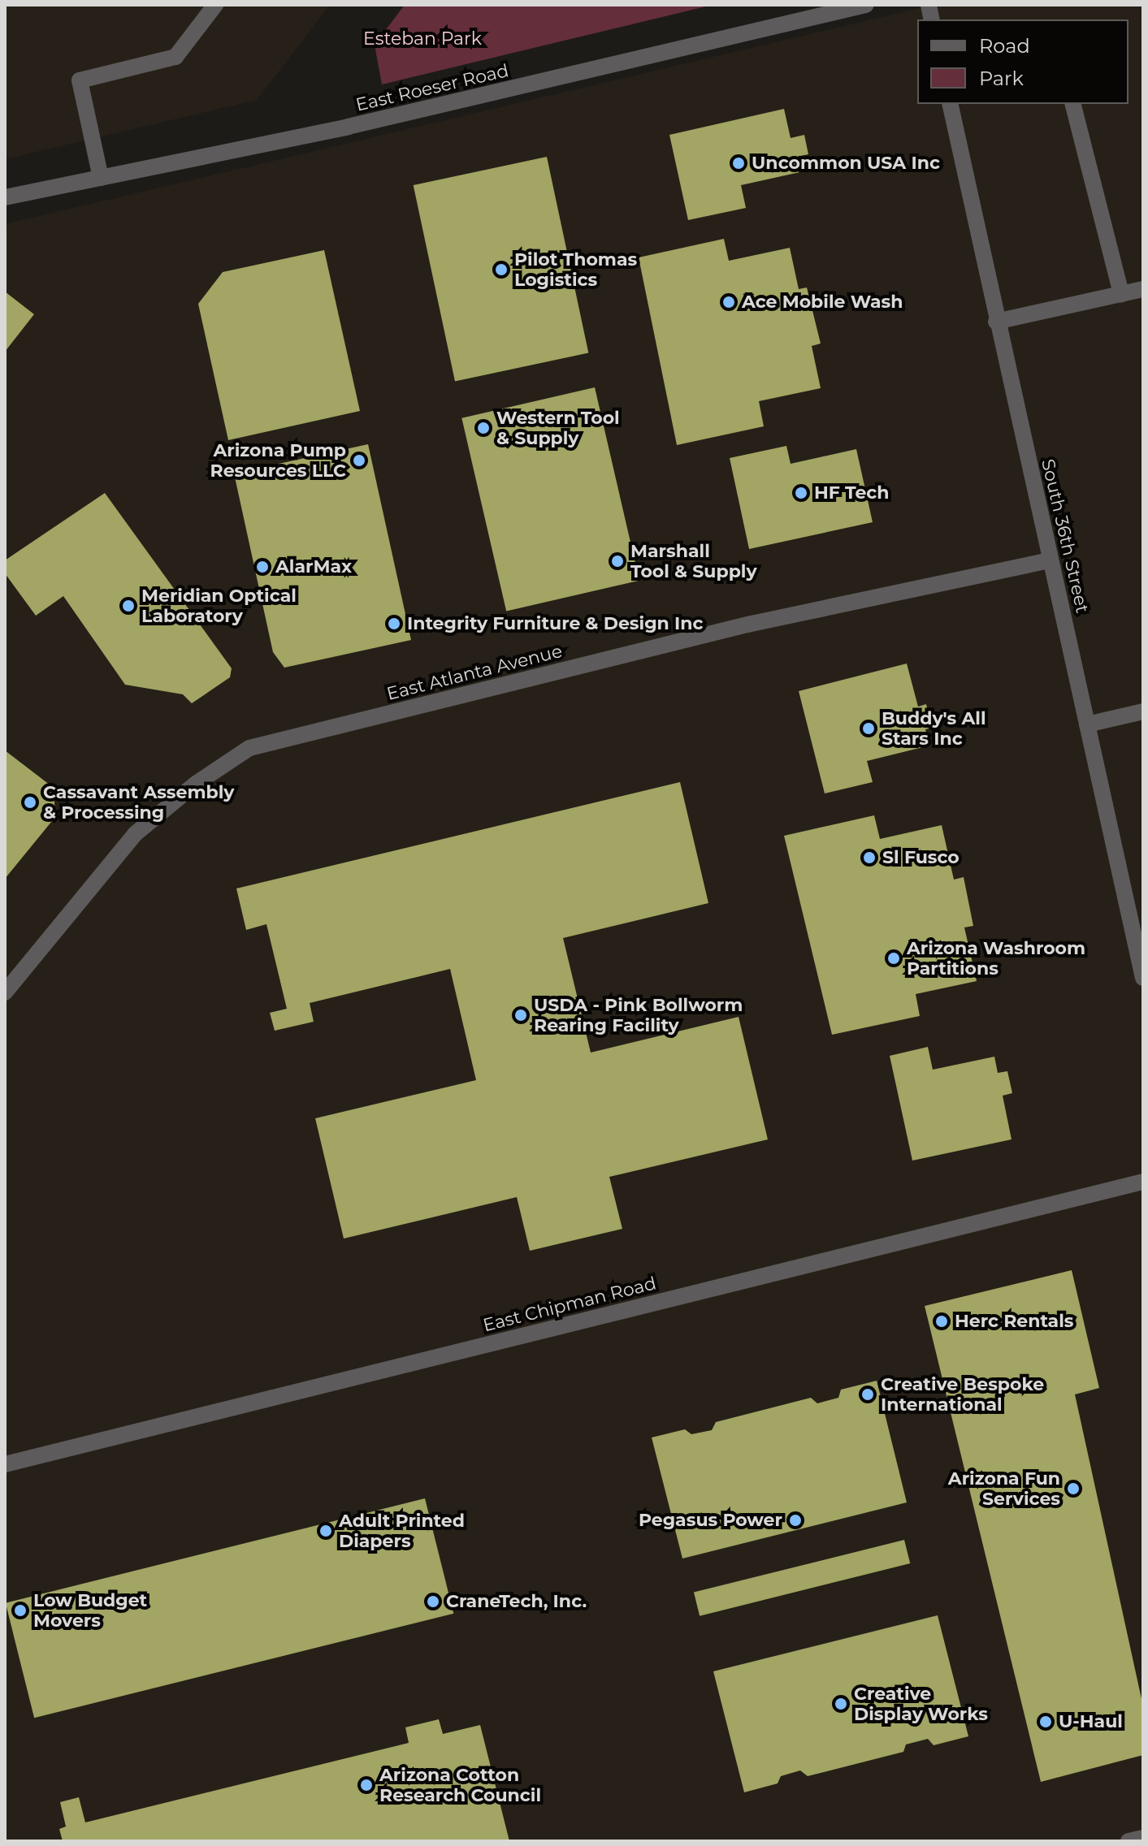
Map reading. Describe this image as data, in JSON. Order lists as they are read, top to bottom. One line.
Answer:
{"streets":{"street":["East Roeser Road","South 36th Street","East Atlanta Avenue","East Chipman Road"]},"crossings":[["South 36th Street","East Atlanta Avenue"]],"parks":["Esteban Park"],"places":["Uncommon USA Inc","Pilot Thomas Logistics","Ace Mobile Wash","Western Tool & Supply","Arizona Pump Resources LLC","HF Tech","Marshall Tool & Supply","AlarMax","Meridian Optical Laboratory","Integrity Furniture & Design Inc","Buddy's All Stars Inc","Cassavant Assembly & Processing","Sl Fusco","Arizona Washroom Partitions","USDA - Pink Bollworm Rearing Facility","Herc Rentals","Creative Bespoke International","Arizona Fun Services","Pegasus Power","Adult Printed Diapers","CraneTech, Inc.","Low Budget Movers","Creative Display Works","U-Haul","Arizona Cotton Research Council"],"legend":["Road","Park"]}
